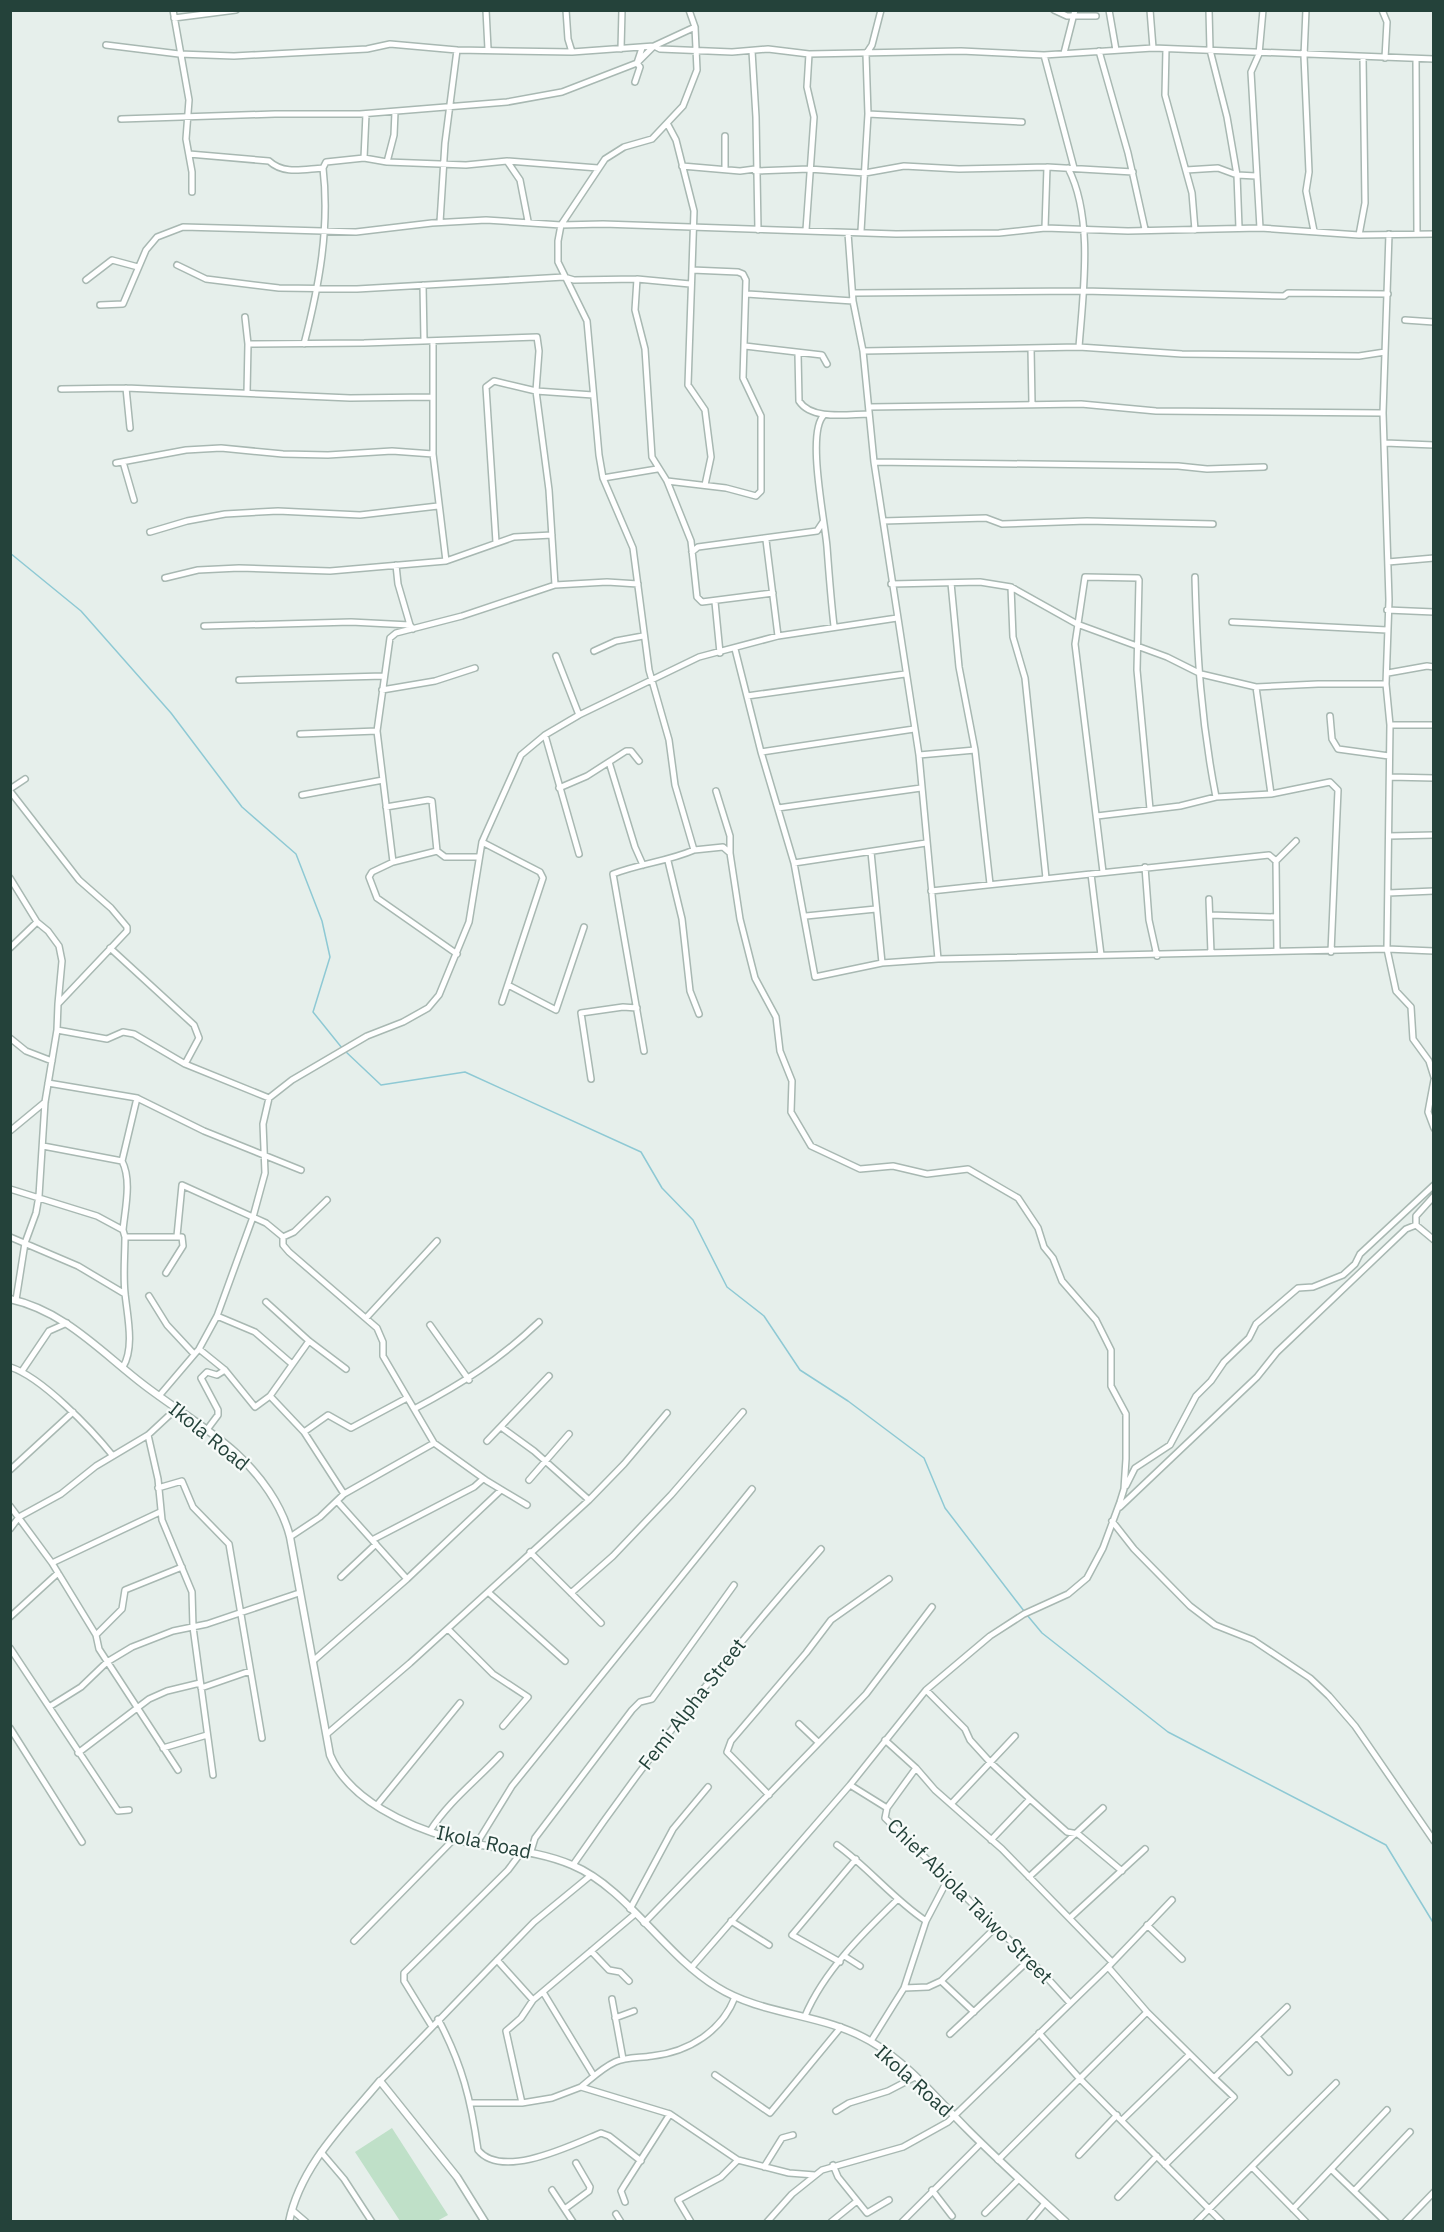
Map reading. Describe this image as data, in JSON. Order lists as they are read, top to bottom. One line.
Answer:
{"streets":{"street":["Ikola Road","Femi Alpha Street","Chief Abiola Taiwo Street"]},"crossings":[["Ikola Road","Femi Alpha Street"]]}
